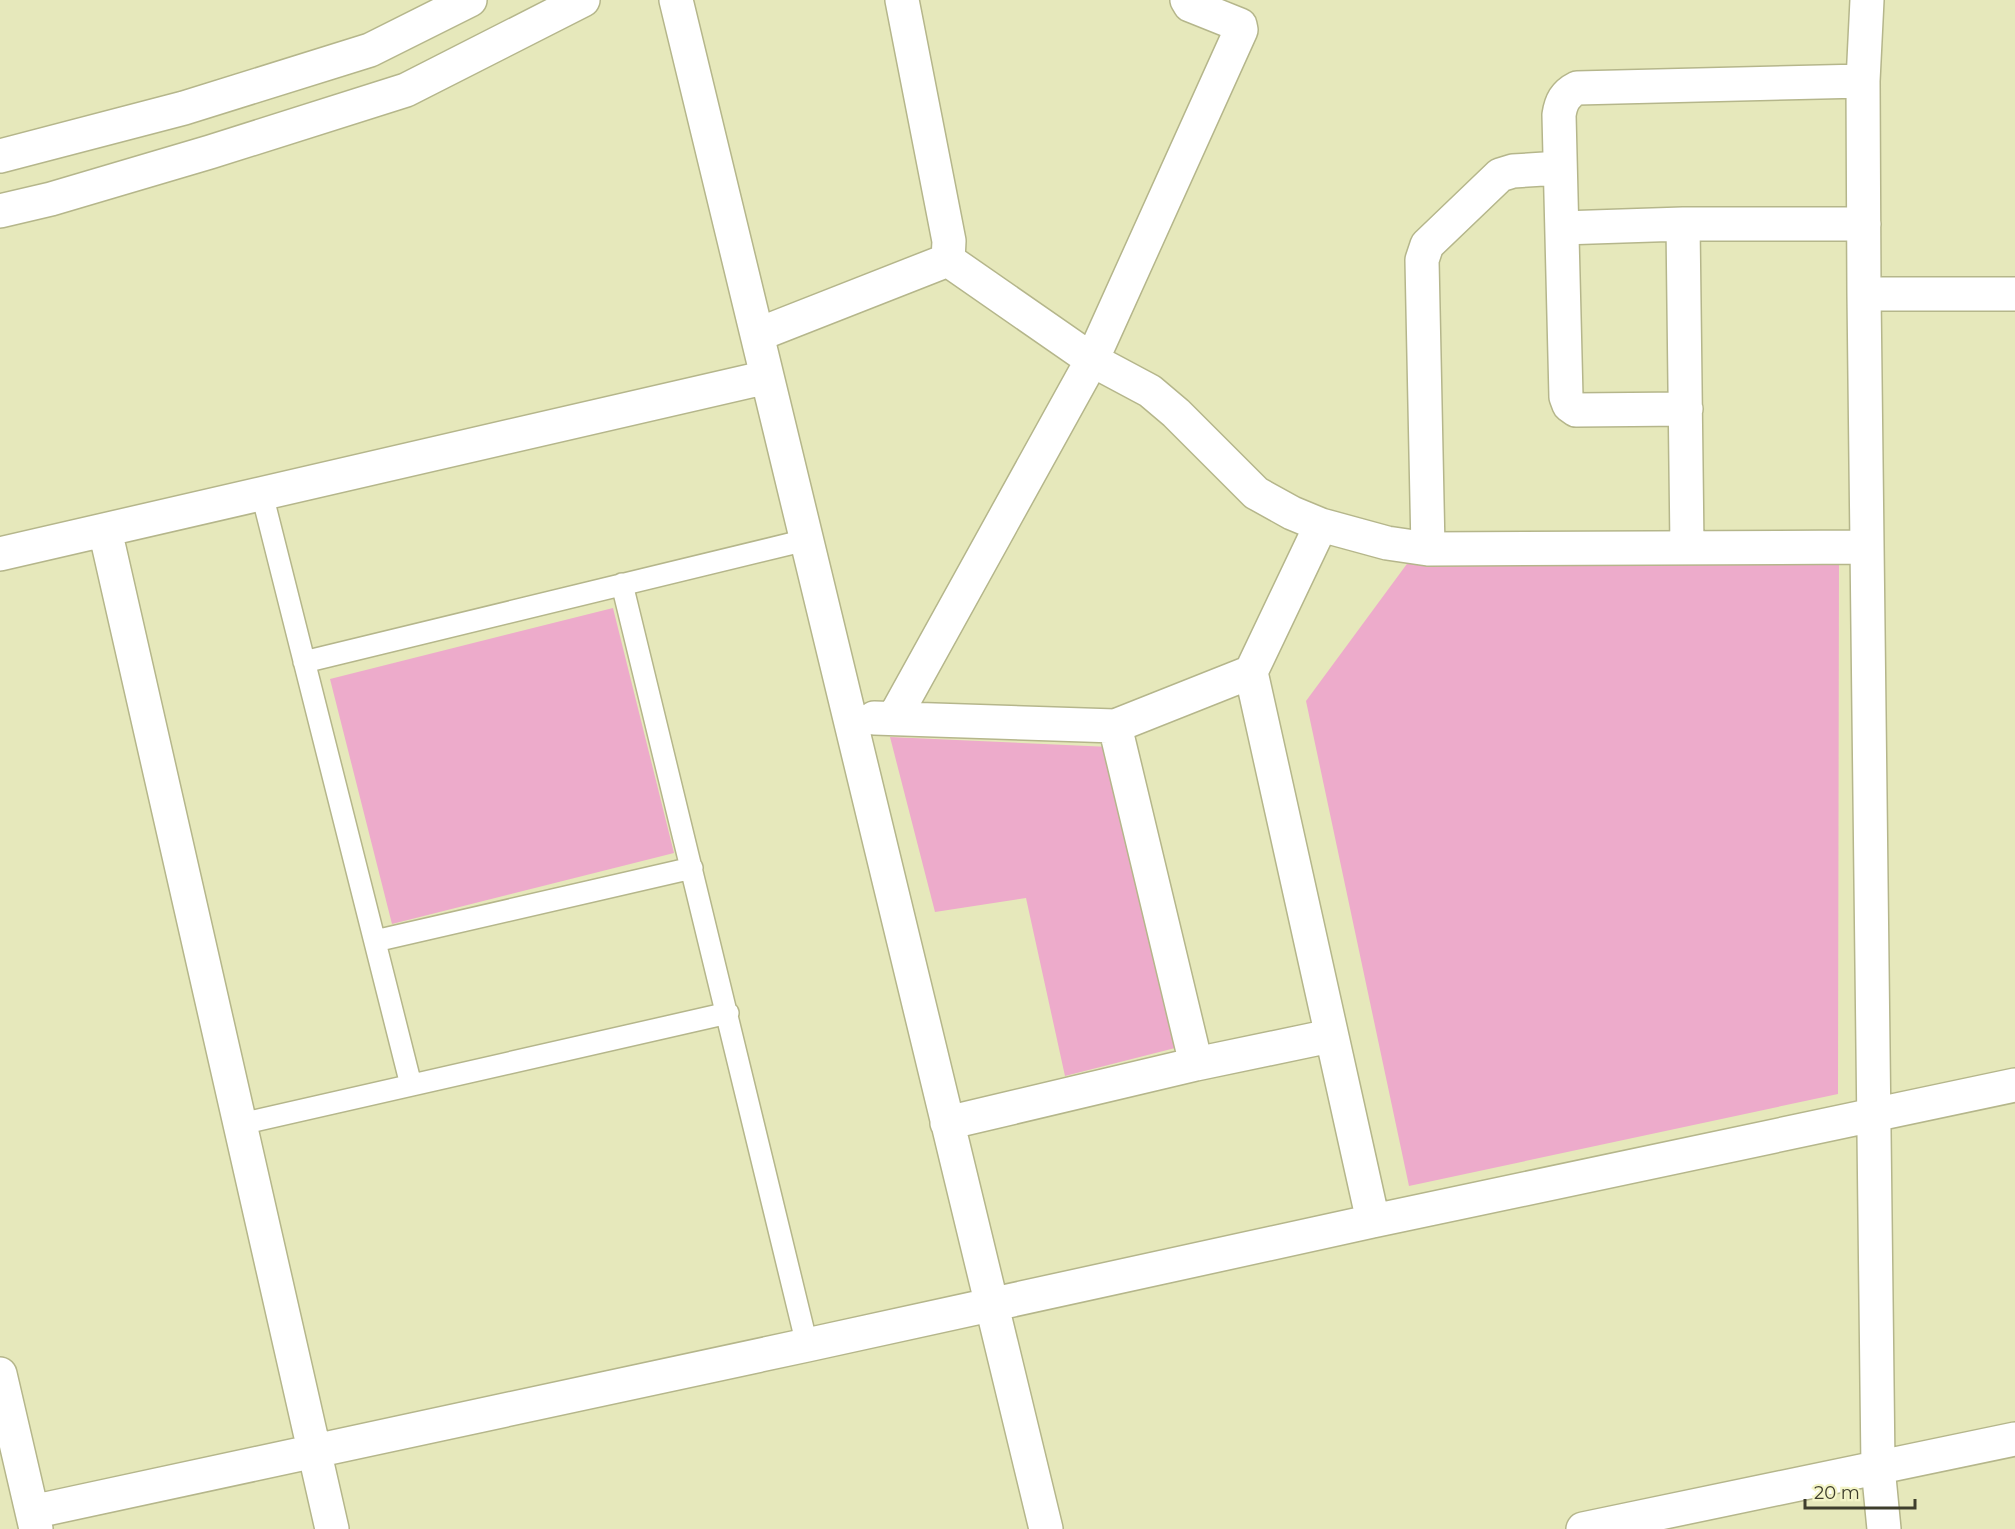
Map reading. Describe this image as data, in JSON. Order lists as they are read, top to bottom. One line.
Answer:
{"scale_bar":"20 m"}
